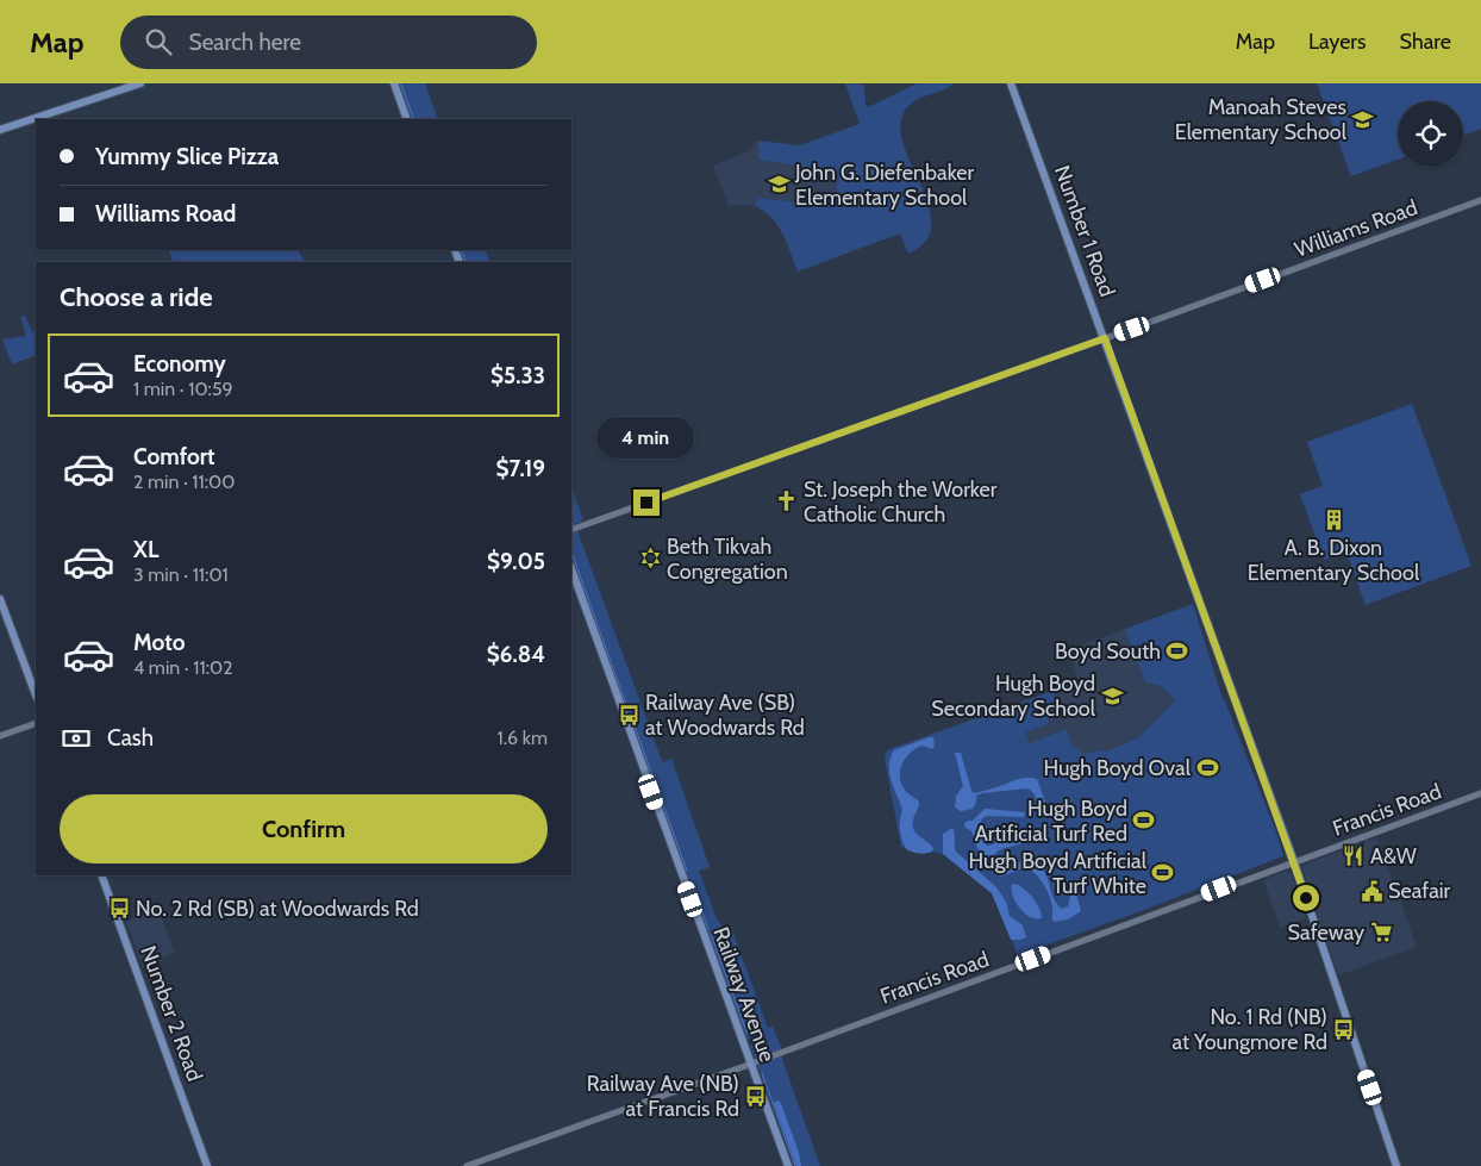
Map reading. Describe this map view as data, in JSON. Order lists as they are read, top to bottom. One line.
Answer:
{"streets":{"main road":["Number 1 Road","Railway Avenue","Number 2 Road"],"street":["Williams Road","Francis Road"]},"crossings":[["Williams Road","Number 1 Road"],["Number 1 Road","Francis Road"],["Francis Road","Railway Avenue"]],"places":{"school or university":["Manoah Steves Elementary School","John G. Diefenbaker Elementary School","Hugh Boyd Secondary School"],"church":["St. Joseph the Worker Catholic Church"],"building":["A. B. Dixon Elementary School"],"synagogue":["Beth Tikvah Congregation"],"sports":["Boyd South","Hugh Boyd Oval","Hugh Boyd Artificial Turf Red","Hugh Boyd Artificial Turf White"],"bus stop":["Railway Ave (SB) at Woodwards Rd","No. 2 Rd (SB) at Woodwards Rd","No. 1 Rd (NB) at Youngmore Rd","Railway Ave (NB) at Francis Rd"],"restaurant":["A&W"],"public building":["Seafair"],"supermarket":["Safeway"]},"page":{"header":"Map","search":"Search here","nav":["Map","Layers","Share"],"banner":["Yummy Slice Pizza","Williams Road"],"heading":"Choose a ride","list":[{"name":"Economy","note":"1 min · 10:59","value":"$5.33"},{"name":"Comfort","note":"2 min · 11:00","value":"$7.19"},{"name":"XL","note":"3 min · 11:01","value":"$9.05"},{"name":"Moto","note":"4 min · 11:02","value":"$6.84"}],"bubble":"4 min","pay":["Cash","1.6 km"],"buttons":"Confirm"}}
